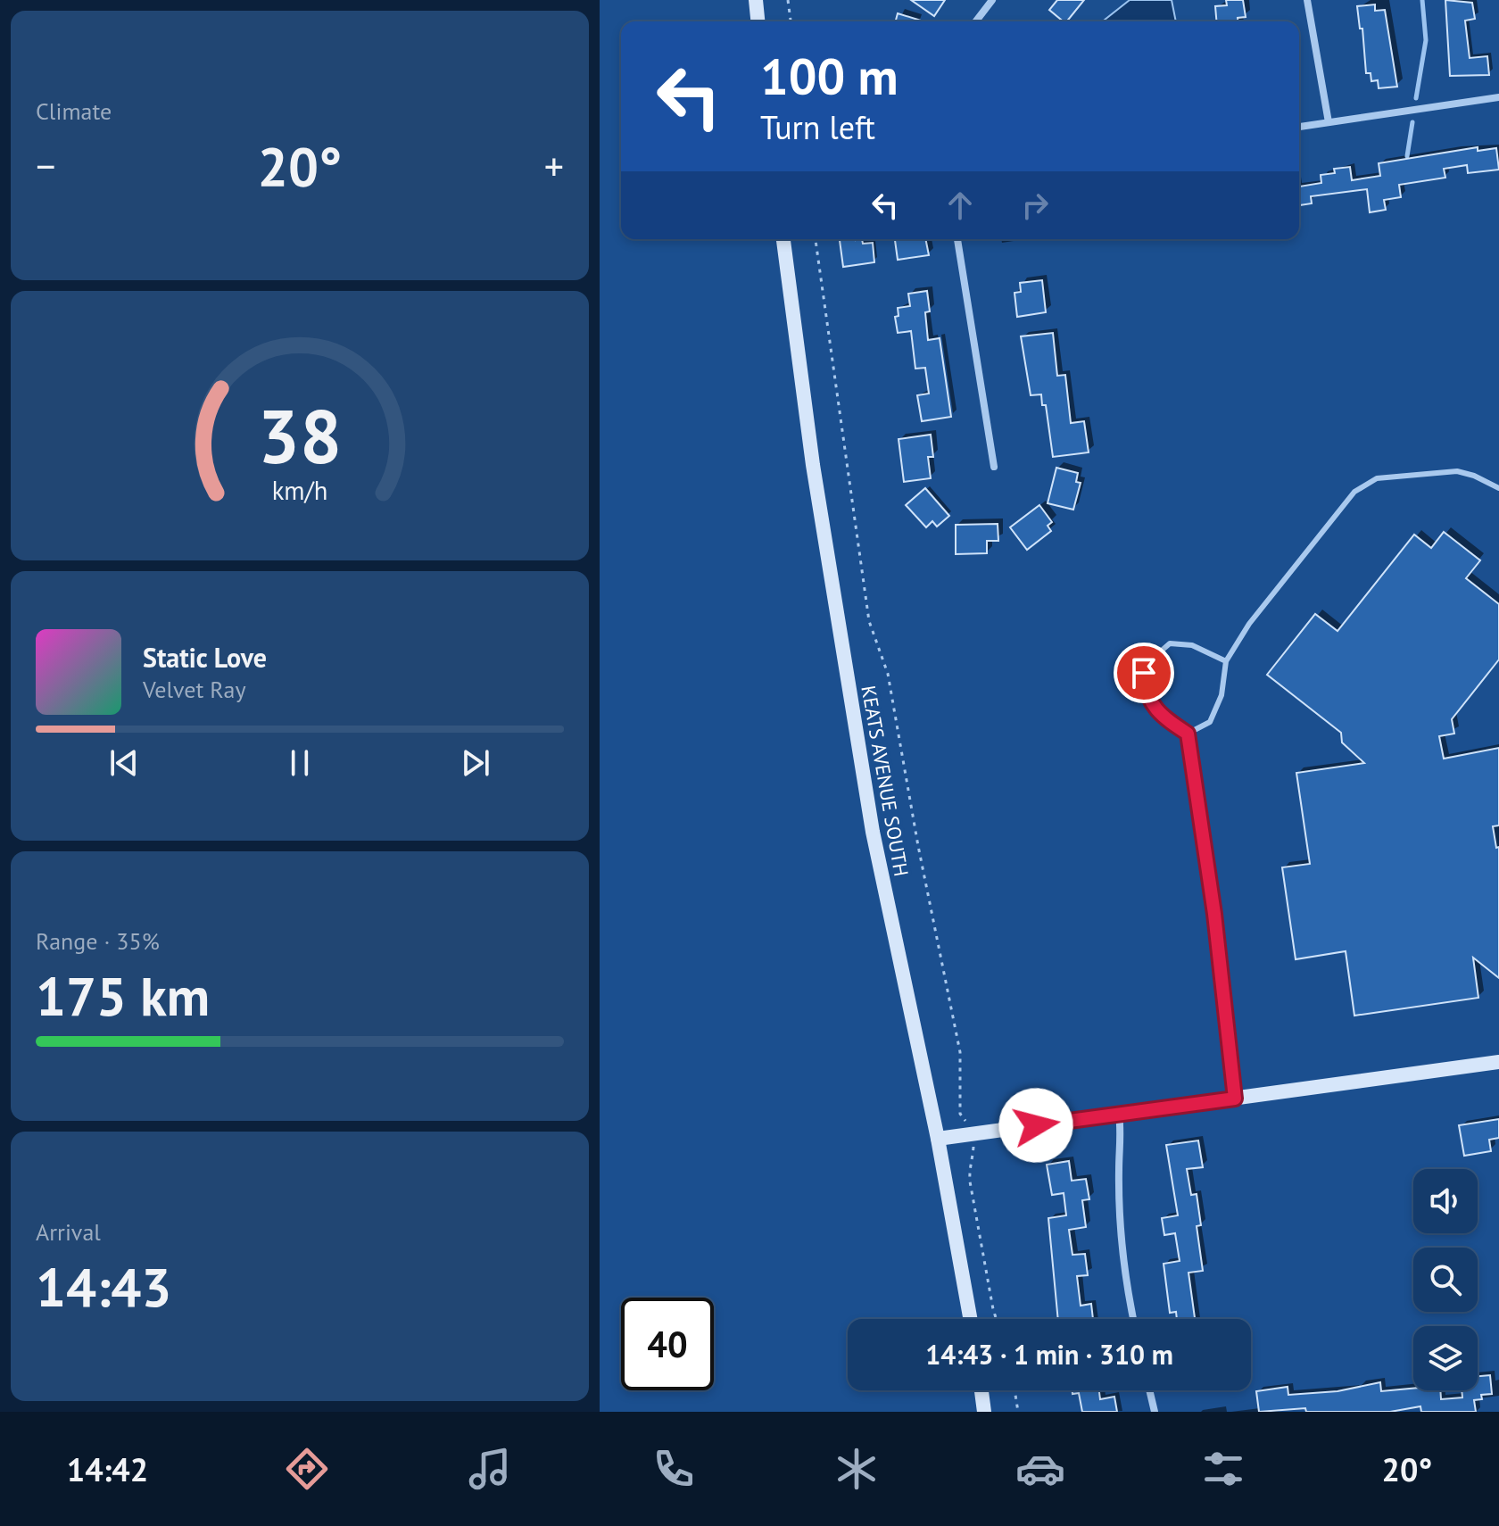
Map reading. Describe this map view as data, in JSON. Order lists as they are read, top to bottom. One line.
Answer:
{"streets":{"main road":["KEATS AVENUE SOUTH"]},"page":{"tile":["Climate",["Range · 35%","175 km"],["Arrival","14:43"]],"turn":["100 m","Turn left"],"heat":["−","20°","+"],"song":["Static Love","Velvet Ray"],"limit":"40","trip":"14:43 · 1 min · 310 m","tabs":["14:42","20°"],"gauge":["38","km/h"]}}
